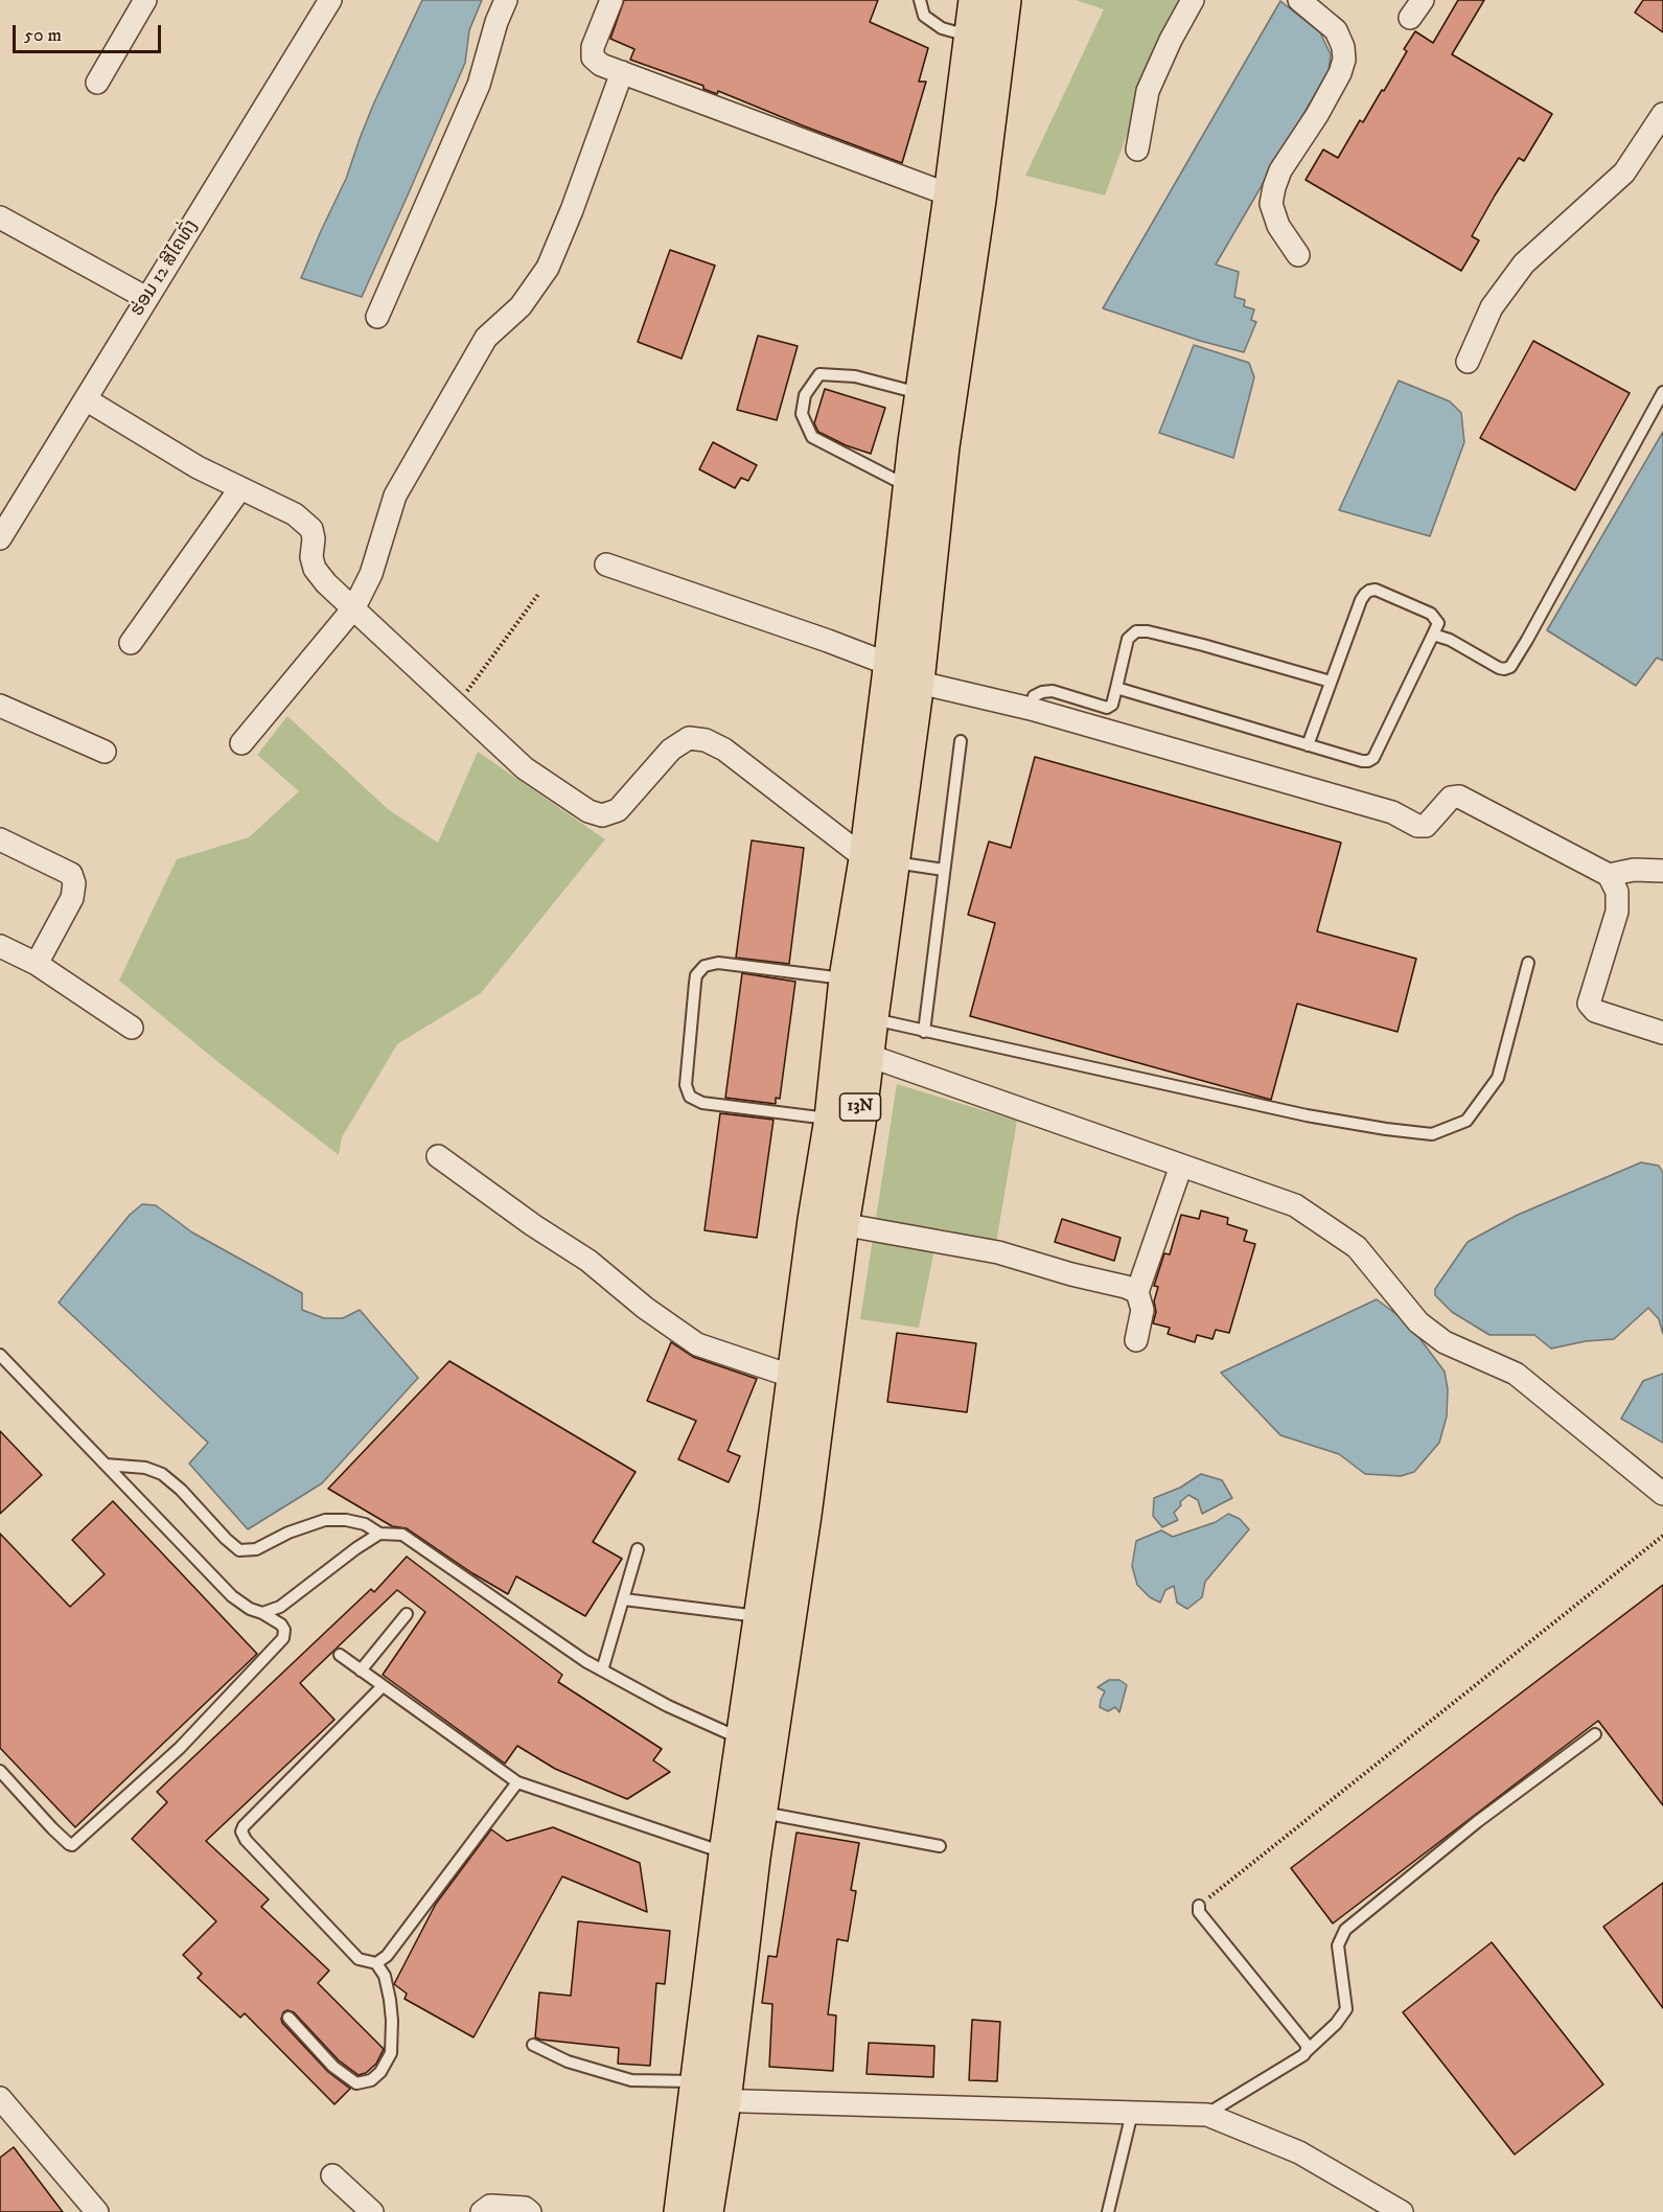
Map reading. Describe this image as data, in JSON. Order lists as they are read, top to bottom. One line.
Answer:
{"streets":{"highway":["13N"],"street":["ຮ່ອມ 12 ສີໄຄທົ່ງ"]},"scale_bar":"50 m"}
